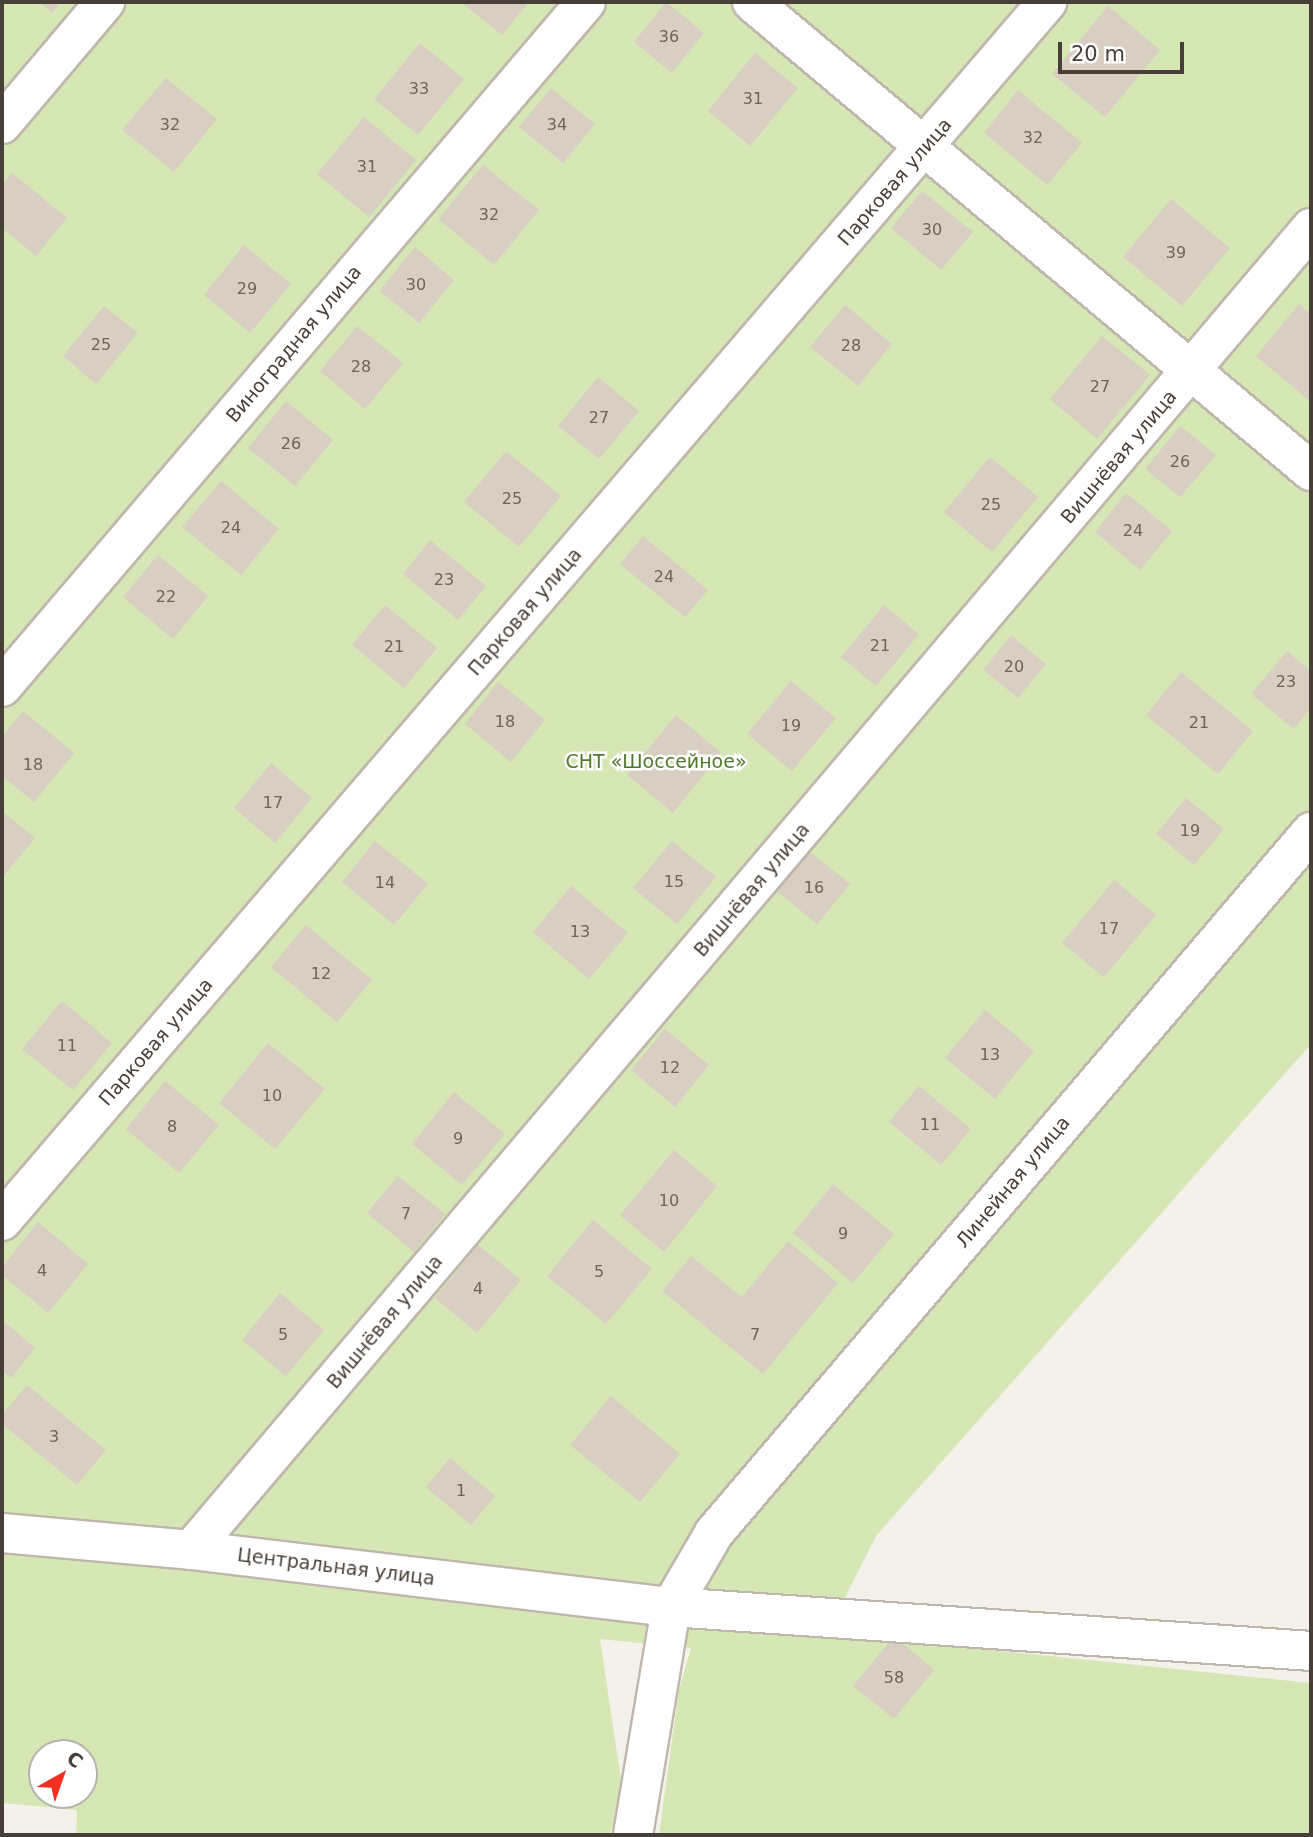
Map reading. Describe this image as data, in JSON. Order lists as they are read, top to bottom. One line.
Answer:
{"streets":{"street":["Парковая улица","Виноградная улица","Вишнёвая улица","Линейная улица","Центральная улица"]},"crossings":[["Вишнёвая улица","Центральная улица"],["Линейная улица","Центральная улица"]],"parks":["СНТ «Шоссейное»"],"house_numbers":["36","33","31","32","34","32","31","32","30","39","30","29","25","28","28","27","27","26","26","25","25","24","24","24","23","22","21","21","20","23","18","21","19","18","17","19","15","14","16","17","13","12","11","13","12","10","11","8","9","10","7","9","4","5","4","5","7","3","1","58"],"scale_bar":"20 m","north":"top right"}
